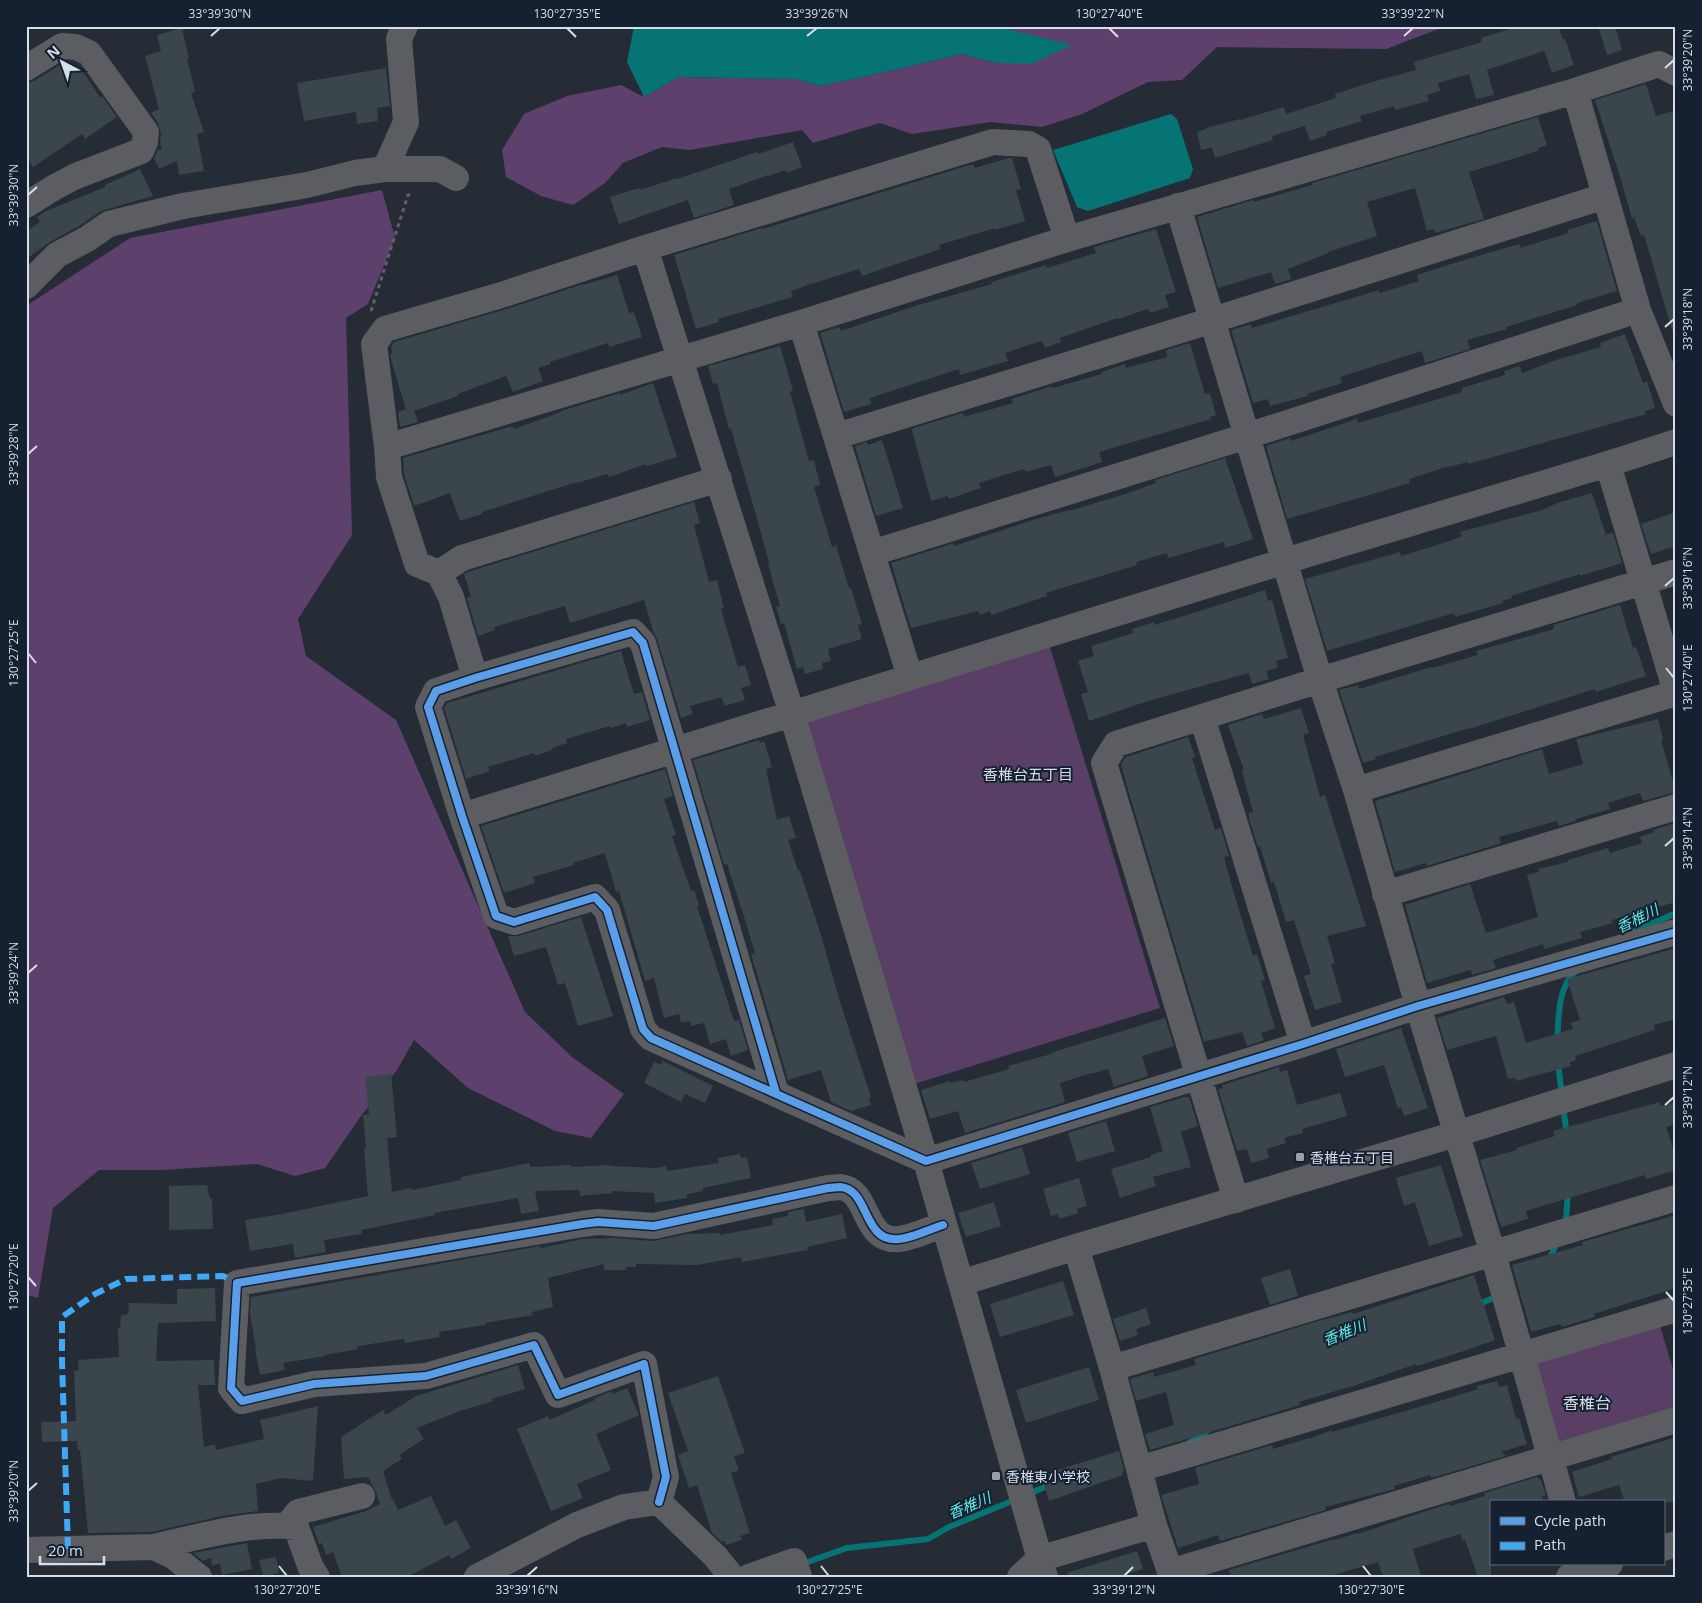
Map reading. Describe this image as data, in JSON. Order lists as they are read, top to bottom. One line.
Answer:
{"districts":["香椎台五丁目","香椎台"],"water":["香椎川"],"places":{"transit":["香椎台五丁目","香椎東小学校"]},"legend":["Cycle path","Path"],"scale_bar":"20 m","north":"top left","coordinates":["33°39'30\"N","130°27'35\"E","33°39'26\"N","130°27'40\"E","33°39'22\"N","33°39'20\"N","33°39'18\"N","33°39'28\"N","33°39'16\"N","130°27'25\"E","33°39'14\"N","33°39'24\"N","33°39'12\"N","130°27'20\"E","130°27'30\"E"]}
